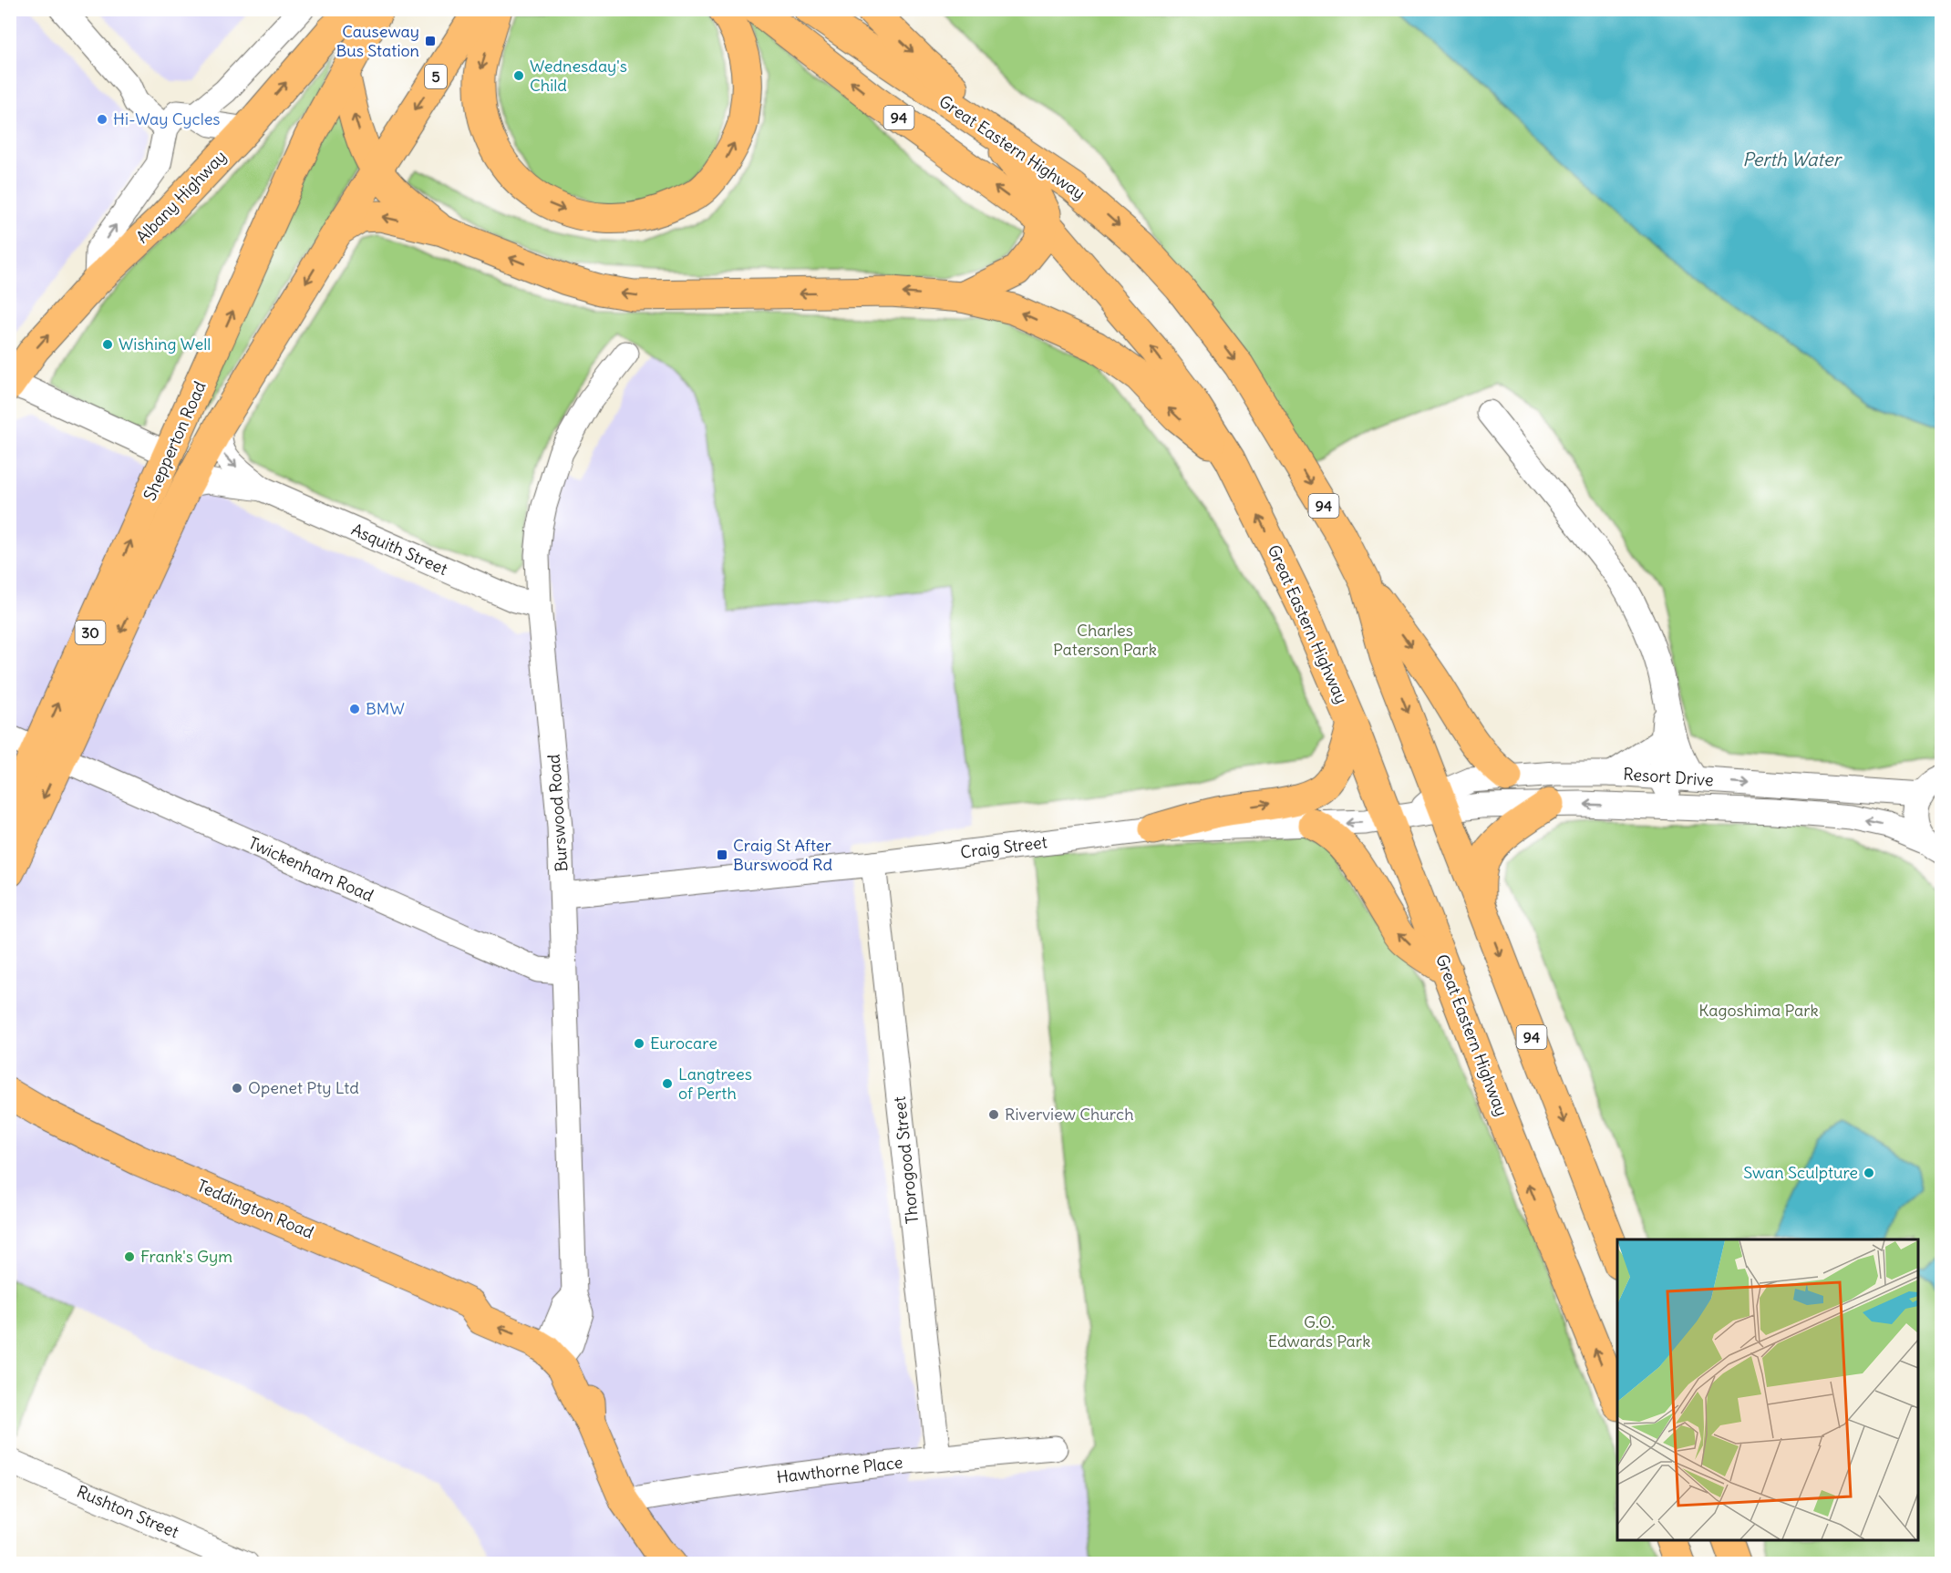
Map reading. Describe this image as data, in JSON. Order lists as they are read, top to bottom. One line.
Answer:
{"streets":{"main road":["5","94","Great Eastern Highway","Albany Highway","Shepperton Road","30","Teddington Road"],"street":["Asquith Street","Resort Drive","Burswood Road","Craig Street","Twickenham Road","Thorogood Street","Hawthorne Place","Rushton Street"]},"crossings":[["5","Shepperton Road"],["Great Eastern Highway","Resort Drive"],["Great Eastern Highway","Craig Street"],["Shepperton Road","Asquith Street"],["Shepperton Road","Twickenham Road"],["Asquith Street","Burswood Road"],["Resort Drive","Craig Street"],["Burswood Road","Craig Street"],["Burswood Road","Twickenham Road"],["Burswood Road","Teddington Road"],["Craig Street","Thorogood Street"],["Thorogood Street","Hawthorne Place"]],"water":["Perth Water"],"parks":["Charles Paterson Park","Kagoshima Park","G.O. Edwards Park"],"places":{"transit":["Causeway Bus Station","Craig St After Burswood Rd"],"other":["Wednesday's Child","Hi-Way Cycles","Wishing Well","BMW","Eurocare","Langtrees of Perth","Openet Pty Ltd","Riverview Church","Swan Sculpture","Frank's Gym"]}}
